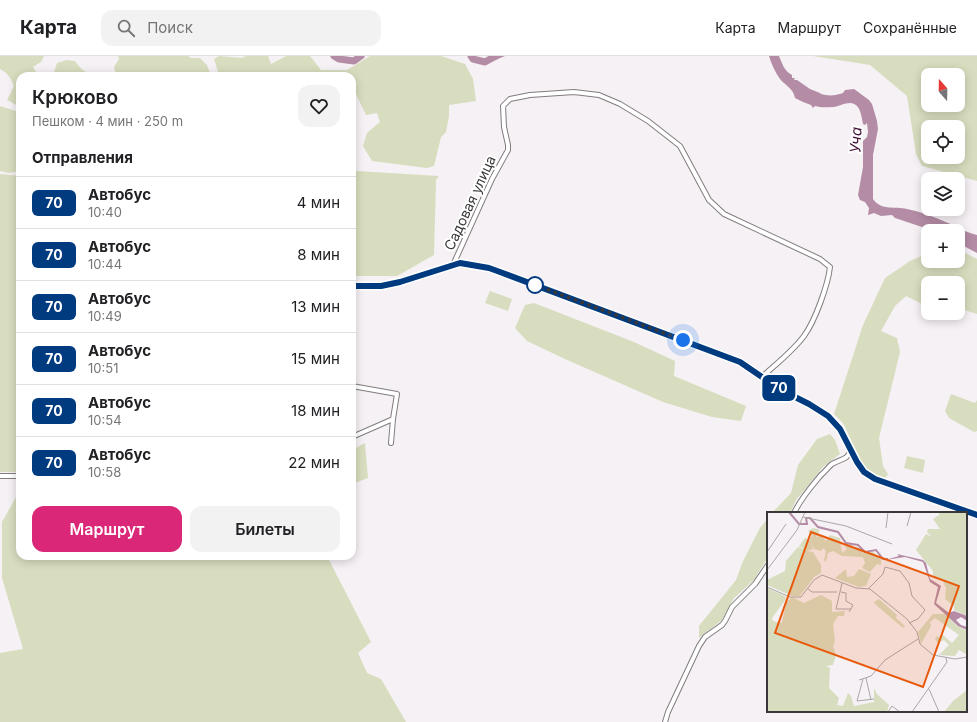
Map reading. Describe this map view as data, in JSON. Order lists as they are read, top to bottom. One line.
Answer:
{"streets":{"street":["Садовая улица"]},"water":["Уча"],"lines":["bus line 70"],"north":"top","page":{"header":"Карта","search":"Поиск","nav":["Карта","Маршрут","Сохранённые"],"on_map":"70","map_buttons":["+","−"],"heading":[["Крюково","Пешком · 4 мин · 250 m"],"Отправления"],"list":[{"mark":"70","name":"Автобус","note":"10:40","value":"4 мин"},{"mark":"70","name":"Автобус","note":"10:44","value":"8 мин"},{"mark":"70","name":"Автобус","note":"10:49","value":"13 мин"},{"mark":"70","name":"Автобус","note":"10:51","value":"15 мин"},{"mark":"70","name":"Автобус","note":"10:54","value":"18 мин"},{"mark":"70","name":"Автобус","note":"10:58","value":"22 мин"}],"buttons":["Маршрут","Билеты"]}}
